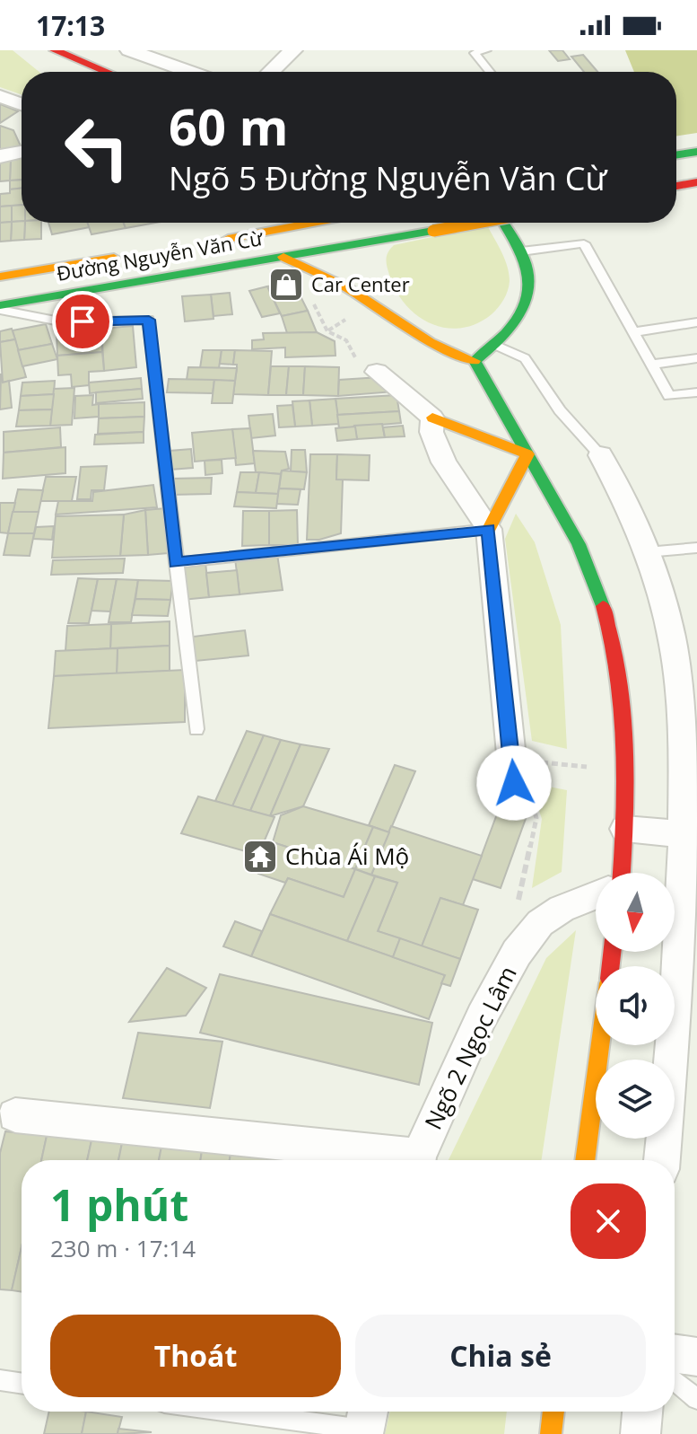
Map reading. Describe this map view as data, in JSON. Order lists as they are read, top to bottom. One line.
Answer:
{"streets":{"main road":["Đường Nguyễn Văn Cừ"],"street":["Ngõ 2 Ngọc Lâm"]},"places":{"shop":["Car Center"],"temple":["Chùa Ái Mộ"]},"north":"bottom","page":{"status":"17:13","turn":["60 m","Ngõ 5 Đường Nguyễn Văn Cừ"],"heading":["1 phút","230 m · 17:14"],"buttons":["Thoát","Chia sẻ"]}}
